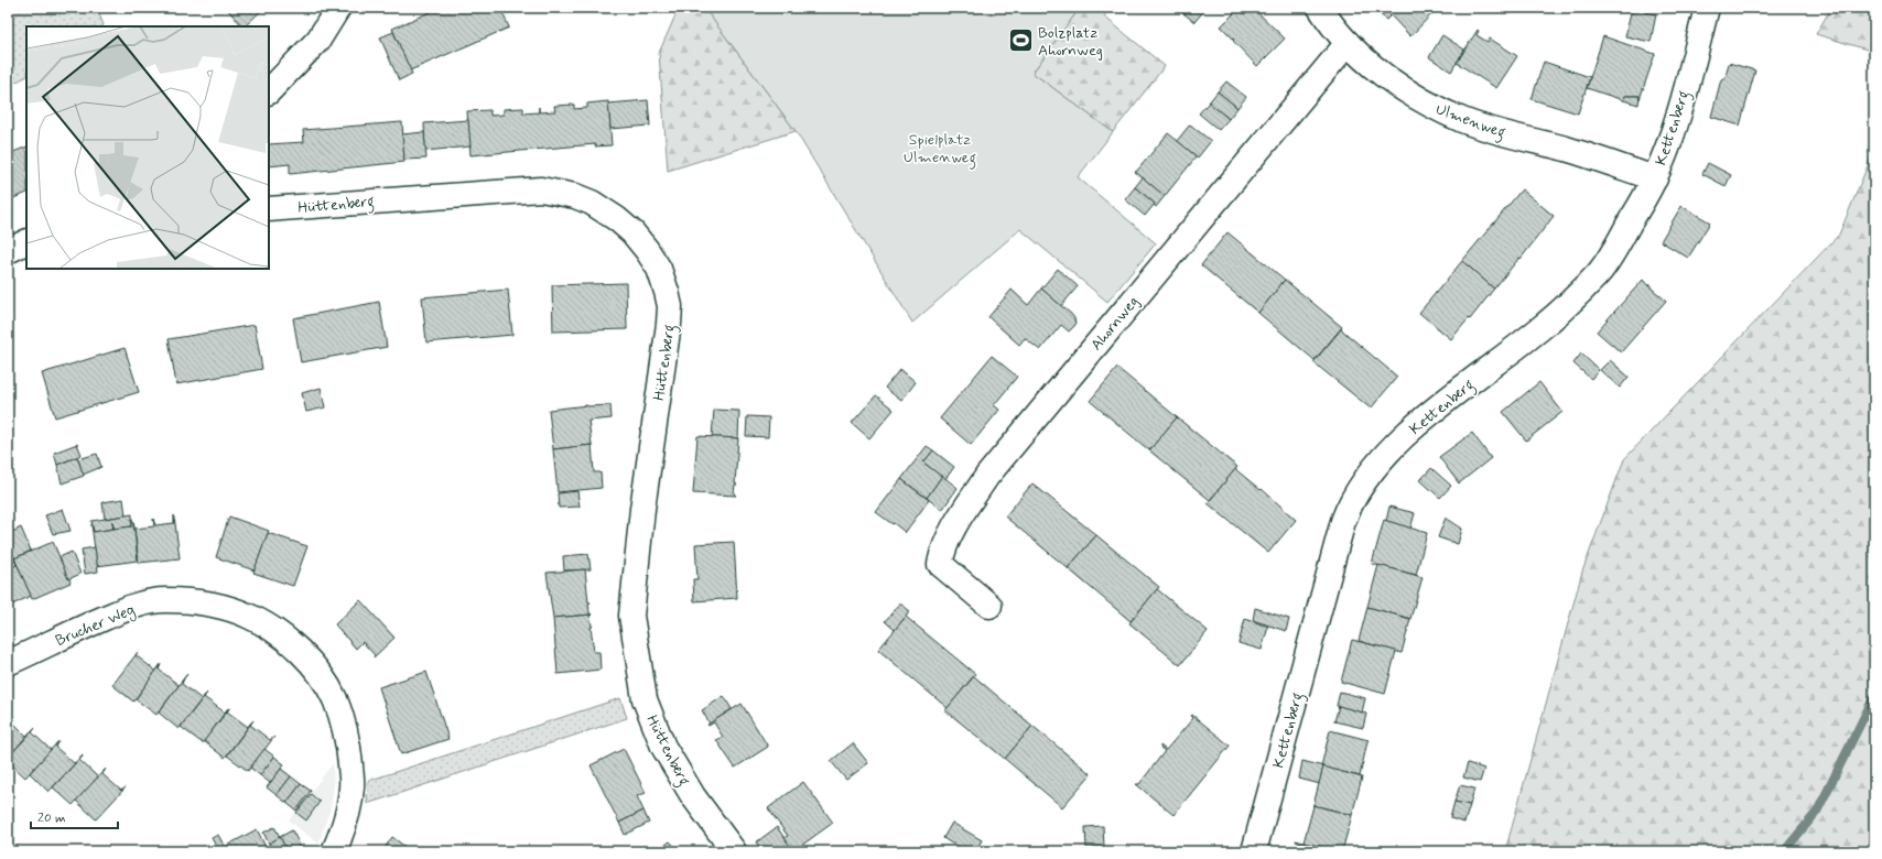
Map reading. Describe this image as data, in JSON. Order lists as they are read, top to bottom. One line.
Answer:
{"streets":{"street":["Ulmenweg","Kettenberg","Hüttenberg","Ahornweg","Brucher Weg"]},"crossings":[["Ulmenweg","Kettenberg"],["Ulmenweg","Ahornweg"]],"parks":["Spielplatz Ulmenweg"],"places":{"sports":["Bolzplatz Ahornweg"]},"scale_bar":"20 m"}
